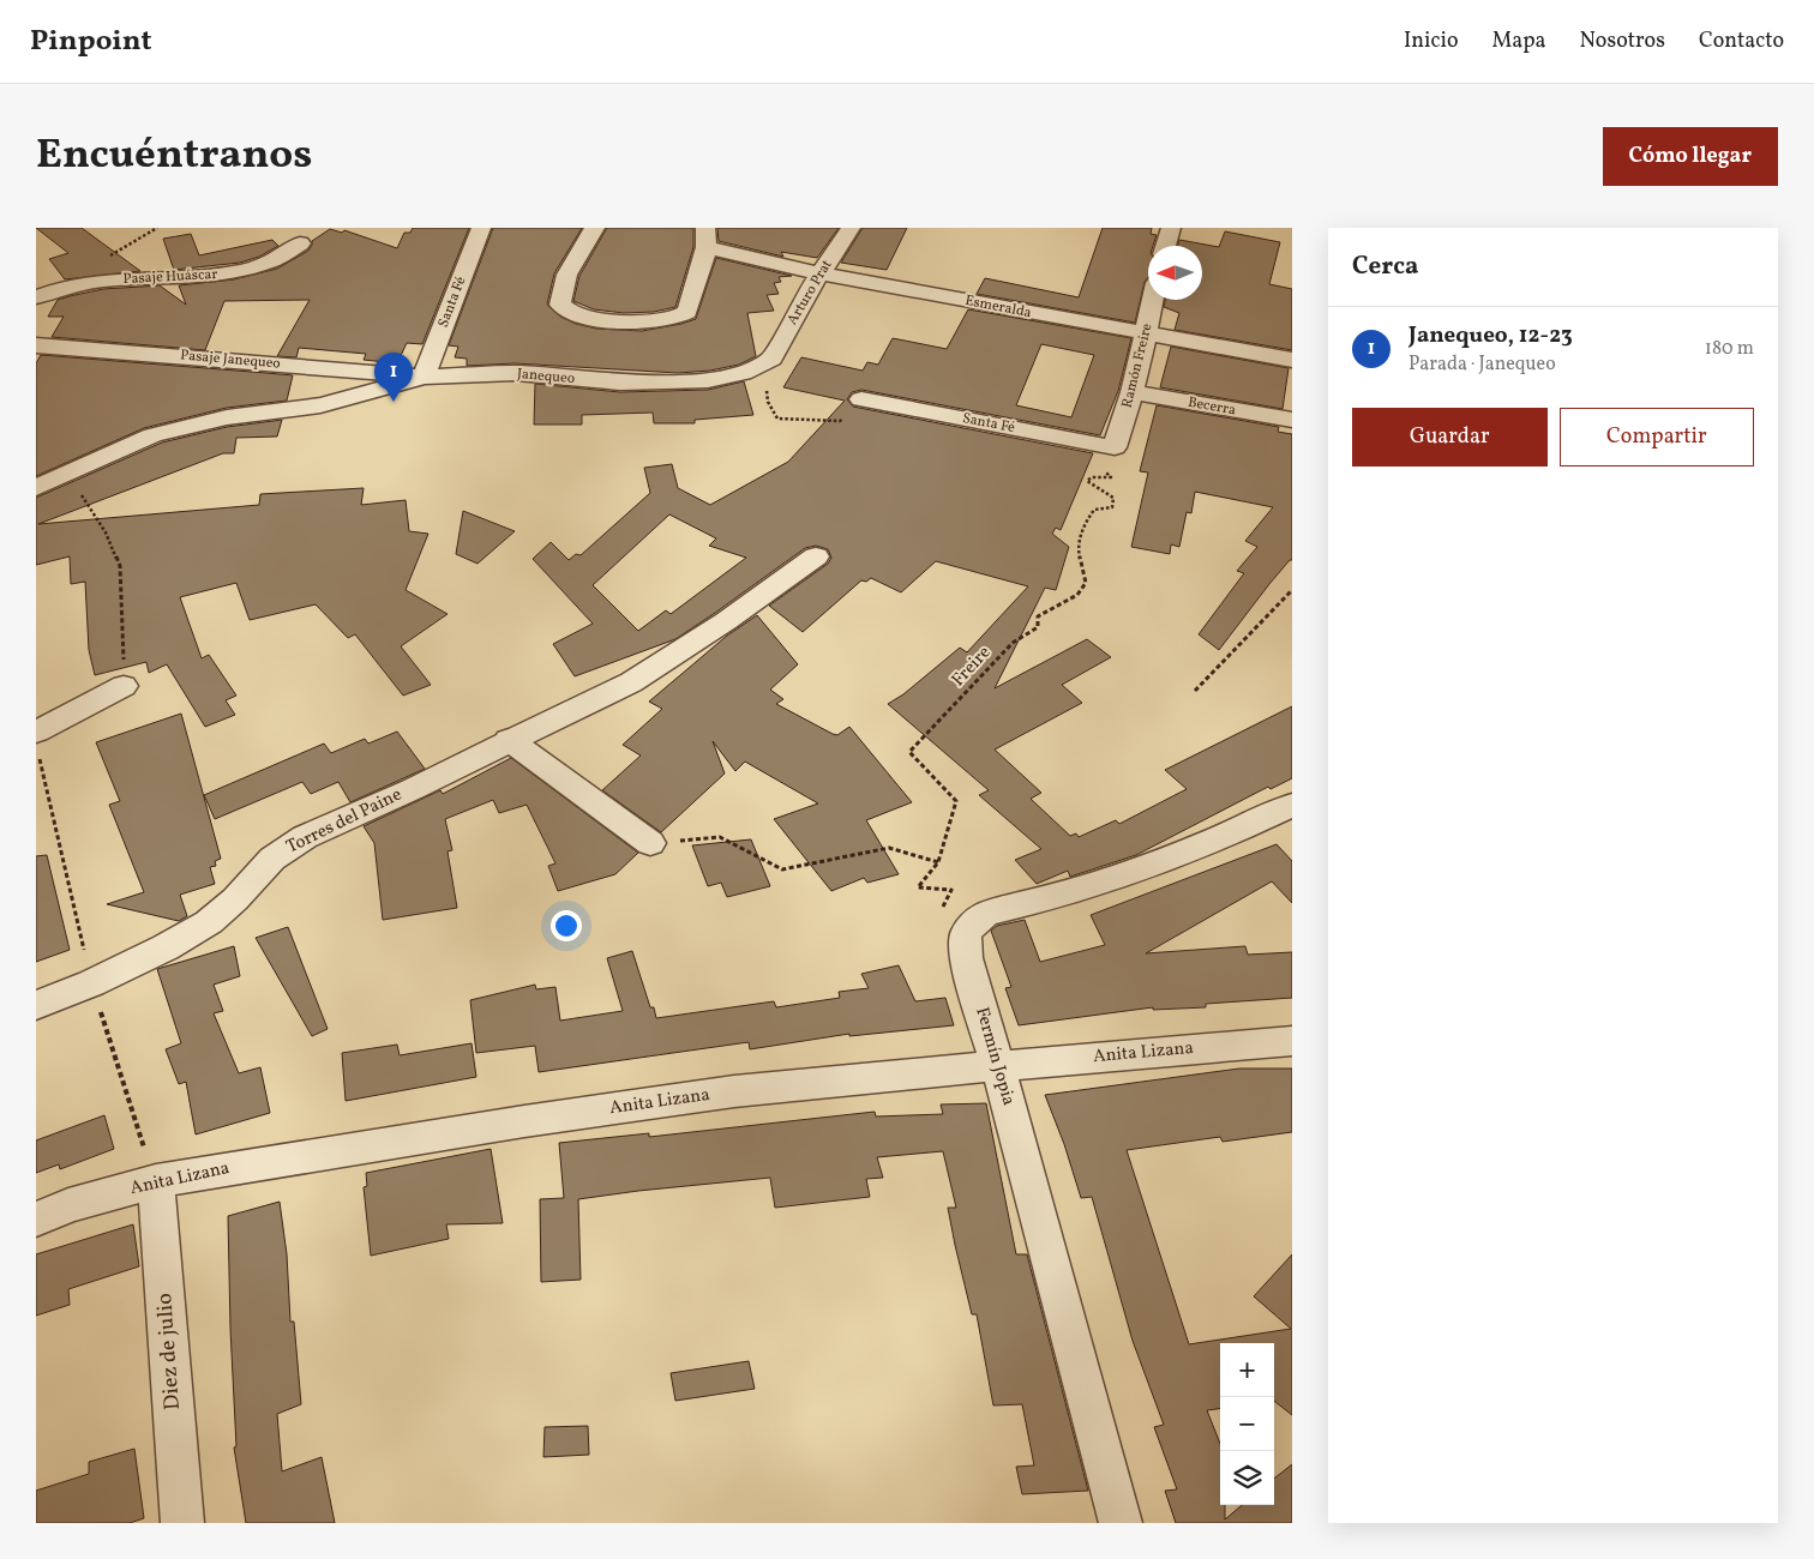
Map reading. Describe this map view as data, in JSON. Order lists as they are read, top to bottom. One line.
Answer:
{"streets":{"street":["Pasaje Huáscar","Arturo Prat","Santa Fé","Esmeralda","Pasaje Janequeo","Ramón Freire","Janequeo","Becerra","Torres del Paine","Anita Lizana","Fermín Jopia","Diez de julio"],"path":["Freire"]},"crossings":[["Arturo Prat","Esmeralda"],["Arturo Prat","Janequeo"],["Santa Fé","Pasaje Janequeo"],["Santa Fé","Ramón Freire"],["Santa Fé","Janequeo"],["Santa Fé","Freire"],["Esmeralda","Ramón Freire"],["Pasaje Janequeo","Janequeo"],["Ramón Freire","Becerra"],["Ramón Freire","Freire"],["Freire","Fermín Jopia"],["Anita Lizana","Fermín Jopia"],["Anita Lizana","Diez de julio"]],"north":"left","page":{"header":"Pinpoint","nav":["Inicio","Mapa","Nosotros","Contacto"],"title":"Encuéntranos","buttons":["Cómo llegar",["Guardar","Compartir"]],"heading":"Cerca","list":[{"mark":"1","name":"Janequeo, 12-23","note":"Parada · Janequeo","value":"180 m"}],"pins":"1","map_buttons":["+","−"]}}
